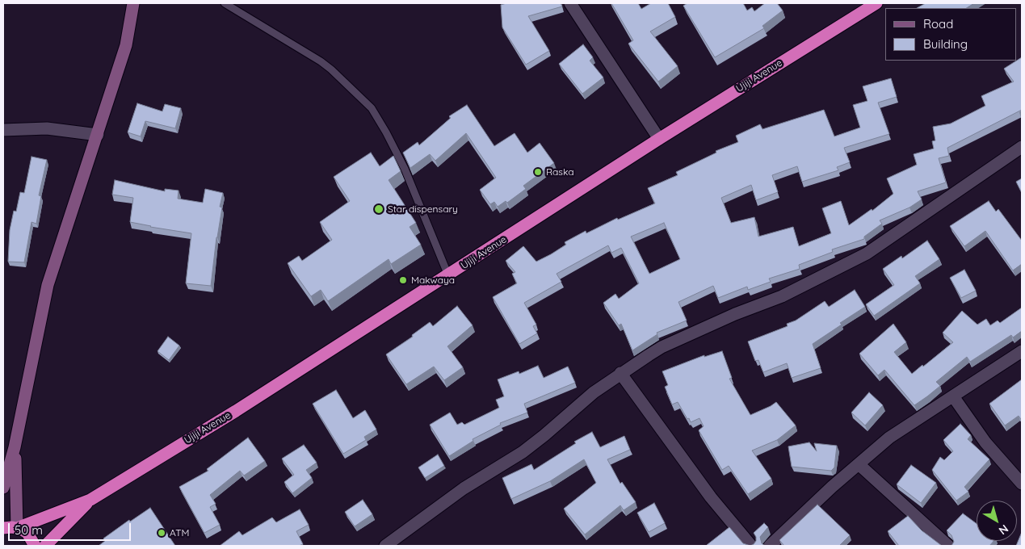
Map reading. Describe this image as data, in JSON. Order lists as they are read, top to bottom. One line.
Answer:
{"streets":{"highway":["Ujiji Avenue"]},"places":["Raska","Star dispensary","Makwaya","ATM"],"legend":["Road","Building"],"scale_bar":"50 m","north":"bottom right"}
